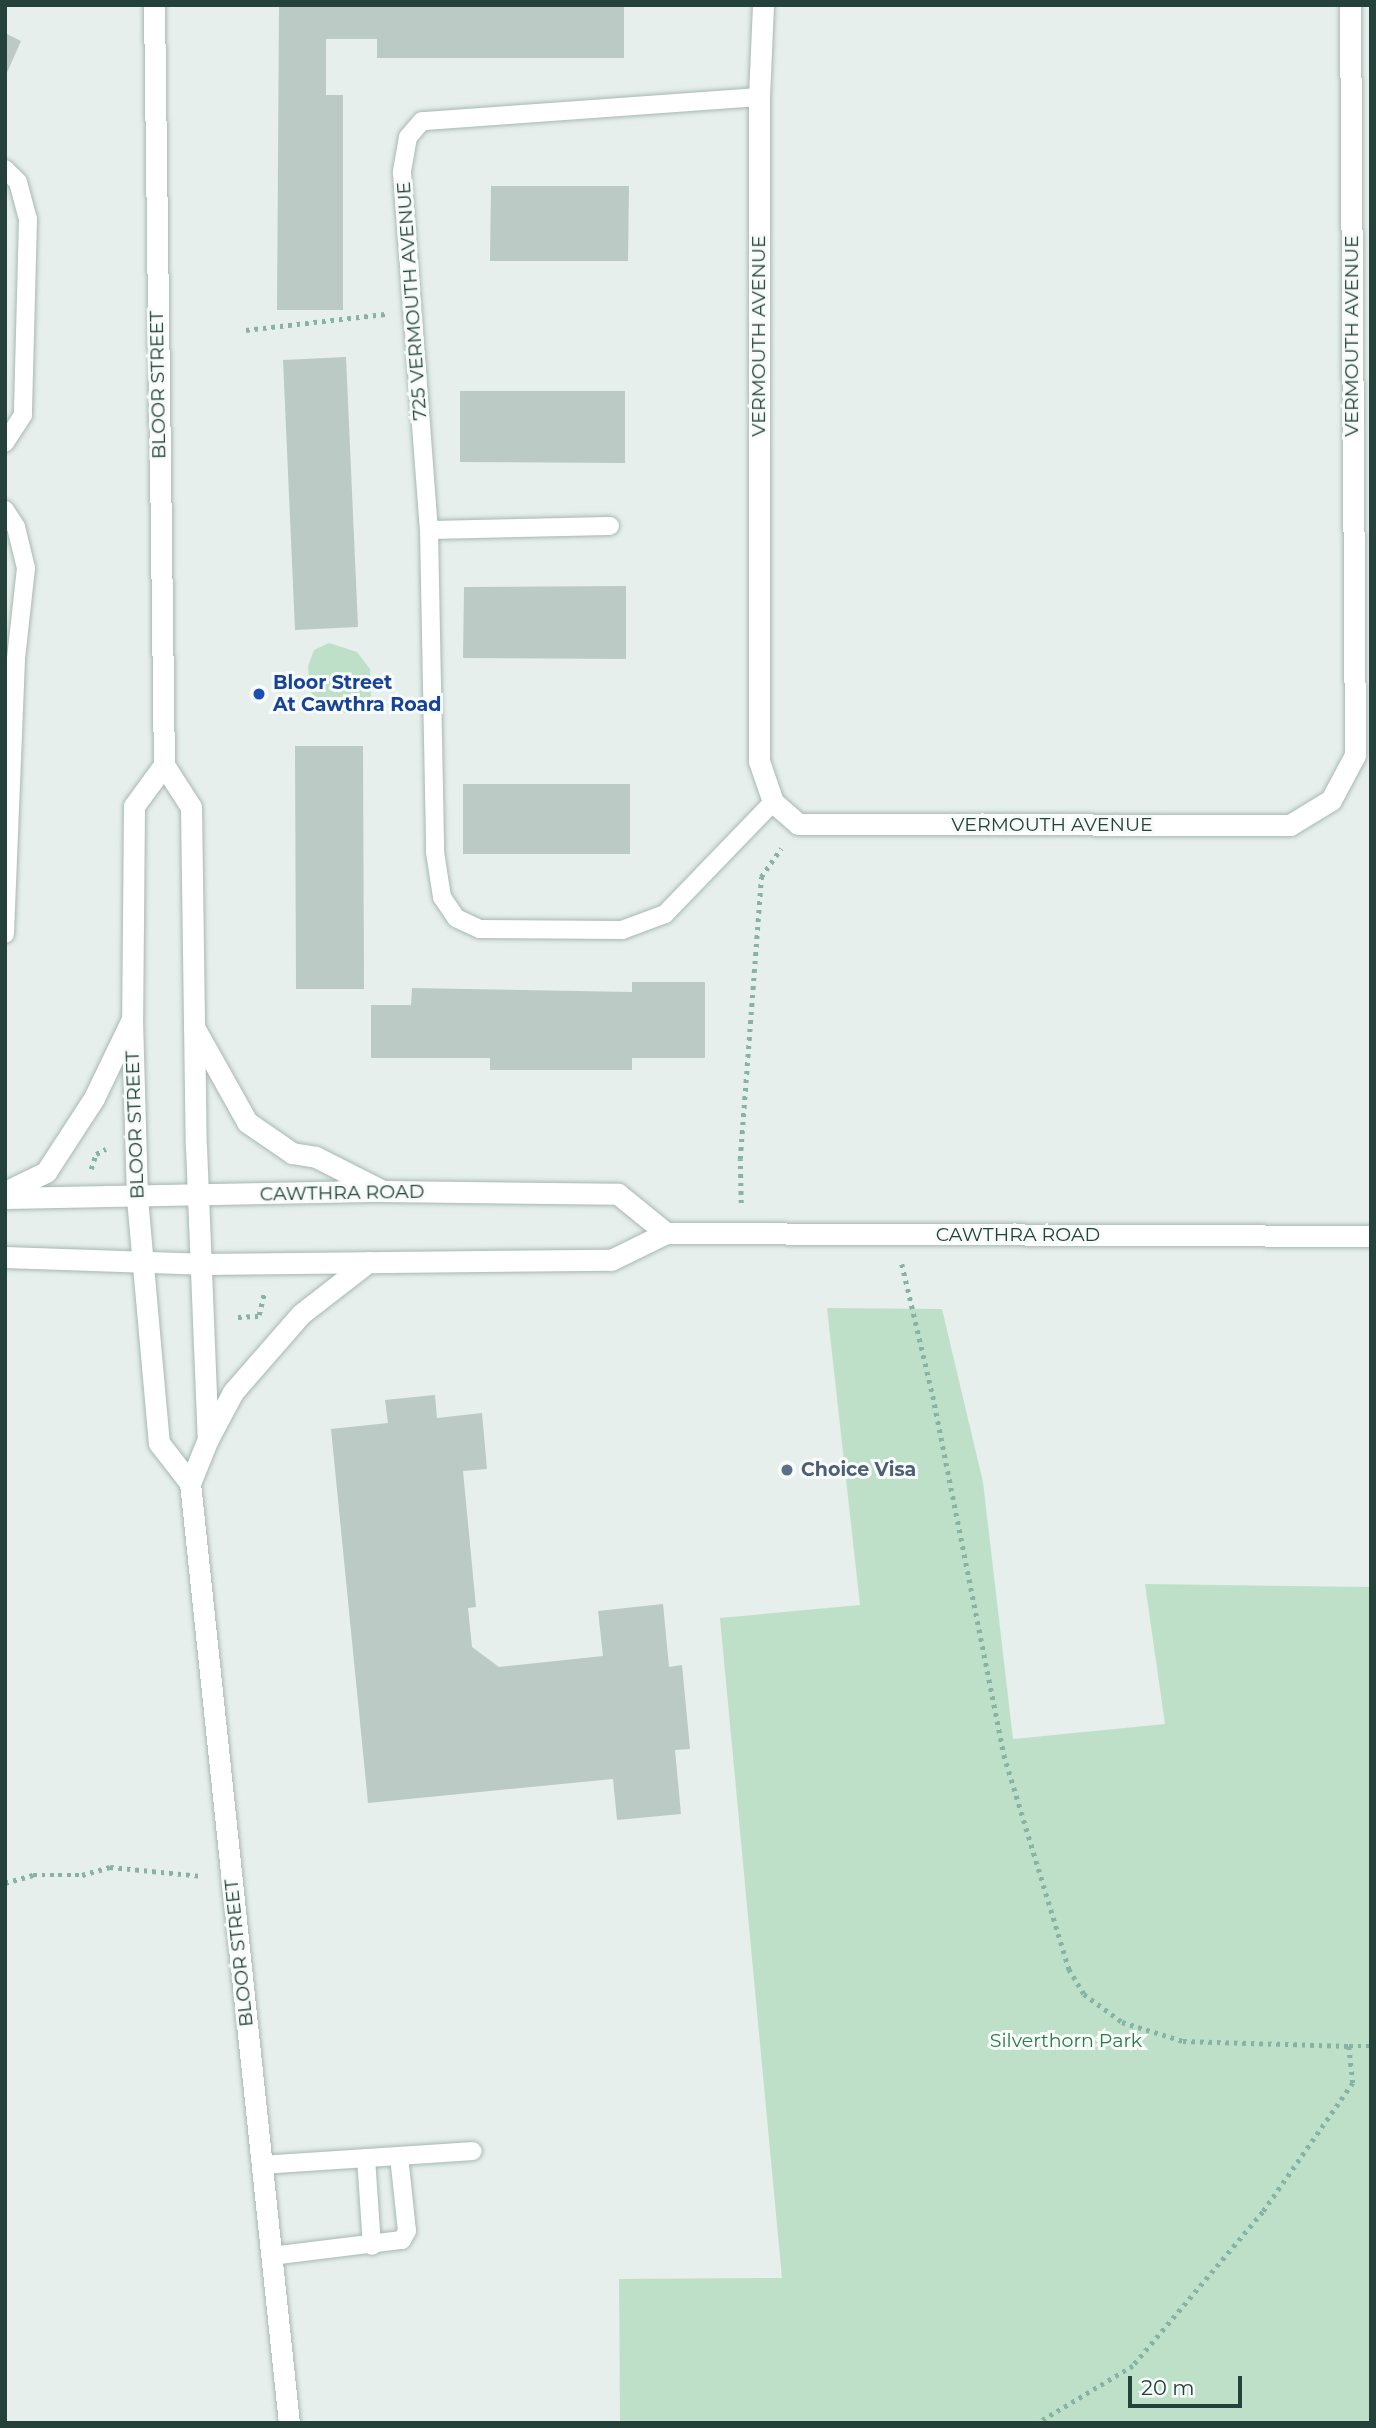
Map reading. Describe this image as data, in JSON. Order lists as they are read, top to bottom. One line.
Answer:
{"streets":{"street":["VERMOUTH AVENUE","BLOOR STREET","CAWTHRA ROAD"],"lane":["725 VERMOUTH AVENUE"]},"crossings":[["725 VERMOUTH AVENUE","VERMOUTH AVENUE"],["BLOOR STREET","CAWTHRA ROAD"]],"parks":["Silverthorn Park"],"places":["Bloor Street At Cawthra Road","Choice Visa"],"scale_bar":"20 m"}
